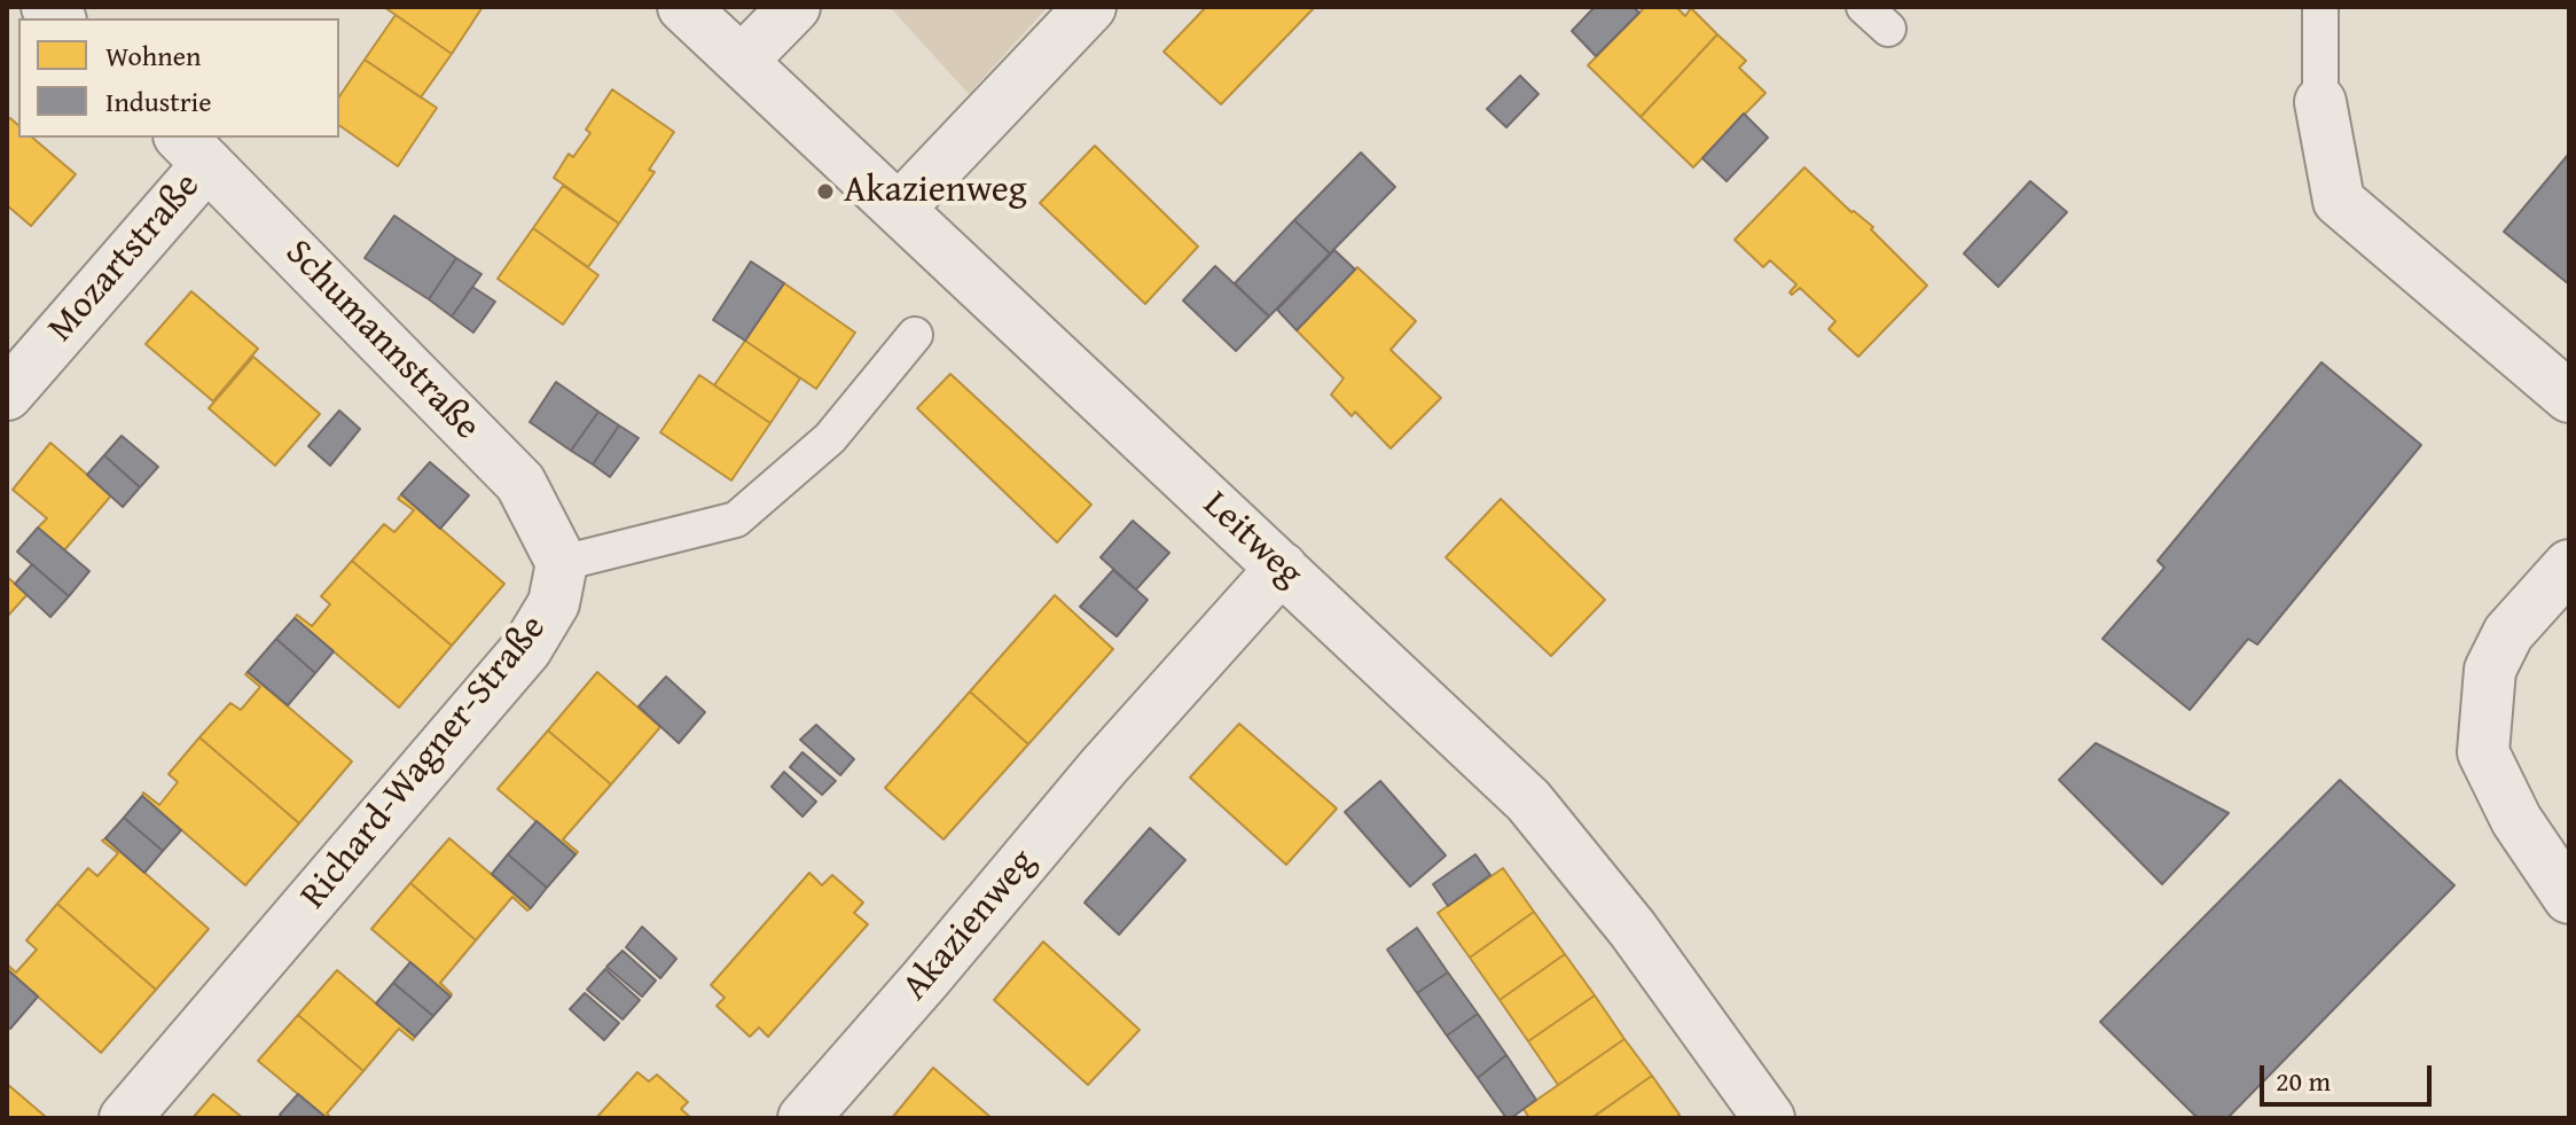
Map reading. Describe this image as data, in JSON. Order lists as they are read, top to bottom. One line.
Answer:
{"streets":{"street":["Mozartstraße","Schumannstraße","Leitweg","Richard-Wagner-Straße","Akazienweg"]},"crossings":[["Mozartstraße","Schumannstraße"],["Schumannstraße","Richard-Wagner-Straße"],["Leitweg","Akazienweg"]],"places":["Akazienweg"],"legend":["Wohnen","Industrie"],"scale_bar":"20 m"}
